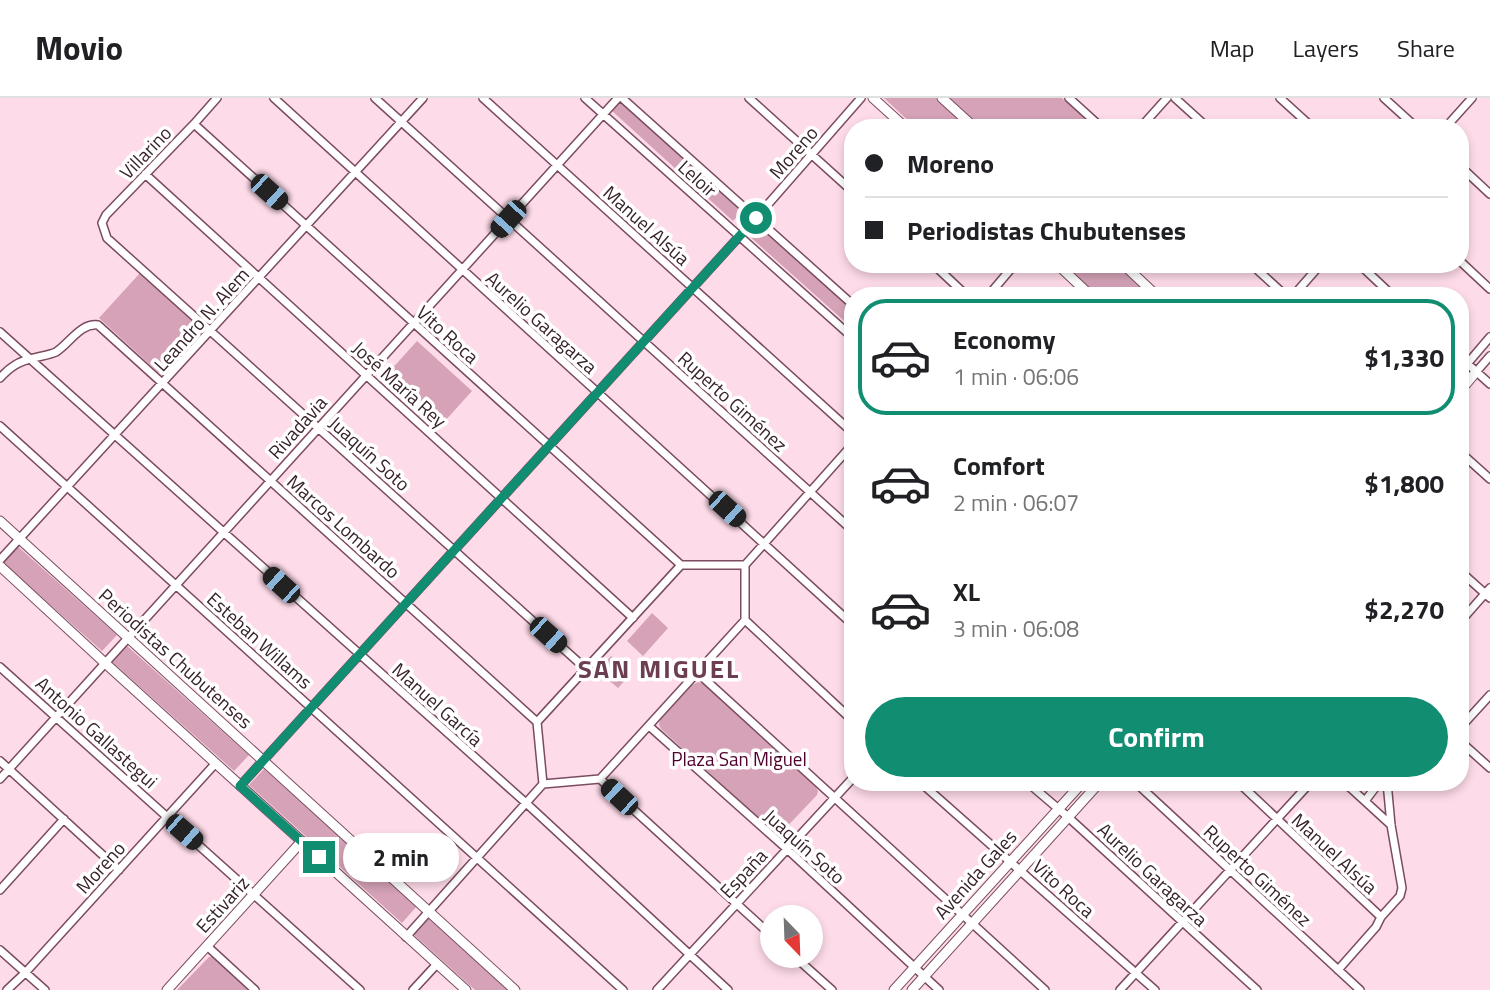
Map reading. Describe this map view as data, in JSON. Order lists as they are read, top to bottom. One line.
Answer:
{"streets":{"street":["Villarino","Moreno","Leloir","Manuel Alsúa","Leandro N. Alem","Aurelio Garagarza","Vito Roca","José María Rey","Ruperto Giménez","Rivadavia","Juaquín Soto","Marcos Lombardo","Esteban Willams","Periodistas Chubutenses","Manuel García","Antonio Gallastegui","España","Avenida Gales","Estivariz"]},"crossings":[["Villarino","Vito Roca"],["Villarino","José María Rey"],["Villarino","Juaquín Soto"],["Moreno","Leloir"],["Moreno","Manuel Alsúa"],["Moreno","Aurelio Garagarza"],["Moreno","Vito Roca"],["Moreno","José María Rey"],["Moreno","Ruperto Giménez"],["Moreno","Juaquín Soto"],["Moreno","Marcos Lombardo"],["Moreno","Esteban Willams"],["Moreno","Periodistas Chubutenses"],["Moreno","Manuel García"],["Moreno","Antonio Gallastegui"],["Leloir","Rivadavia"],["Manuel Alsúa","Rivadavia"],["Leandro N. Alem","Aurelio Garagarza"],["Leandro N. Alem","Vito Roca"],["Leandro N. Alem","José María Rey"],["Leandro N. Alem","Ruperto Giménez"],["Leandro N. Alem","Juaquín Soto"],["Leandro N. Alem","Marcos Lombardo"],["Leandro N. Alem","Esteban Willams"],["Leandro N. Alem","Periodistas Chubutenses"],["Leandro N. Alem","Manuel García"],["Aurelio Garagarza","Rivadavia"],["Aurelio Garagarza","Avenida Gales"],["Vito Roca","Rivadavia"],["Vito Roca","Avenida Gales"],["José María Rey","Rivadavia"],["Ruperto Giménez","Rivadavia"],["Rivadavia","Juaquín Soto"],["Rivadavia","Marcos Lombardo"],["Rivadavia","Esteban Willams"],["Rivadavia","Periodistas Chubutenses"],["Rivadavia","Manuel García"],["Rivadavia","Antonio Gallastegui"],["Juaquín Soto","España"],["Juaquín Soto","Avenida Gales"],["Marcos Lombardo","Manuel García"],["Manuel García","España"],["Antonio Gallastegui","Estivariz"]],"districts":["SAN MIGUEL"],"parks":["Plaza San Miguel"],"north":"bottom right","page":{"header":"Movio","nav":["Map","Layers","Share"],"banner":["Moreno","Periodistas Chubutenses"],"list":[{"name":"Economy","note":"1 min · 06:06","value":"$1,330"},{"name":"Comfort","note":"2 min · 06:07","value":"$1,800"},{"name":"XL","note":"3 min · 06:08","value":"$2,270"}],"buttons":"Confirm","bubble":"2 min"}}
